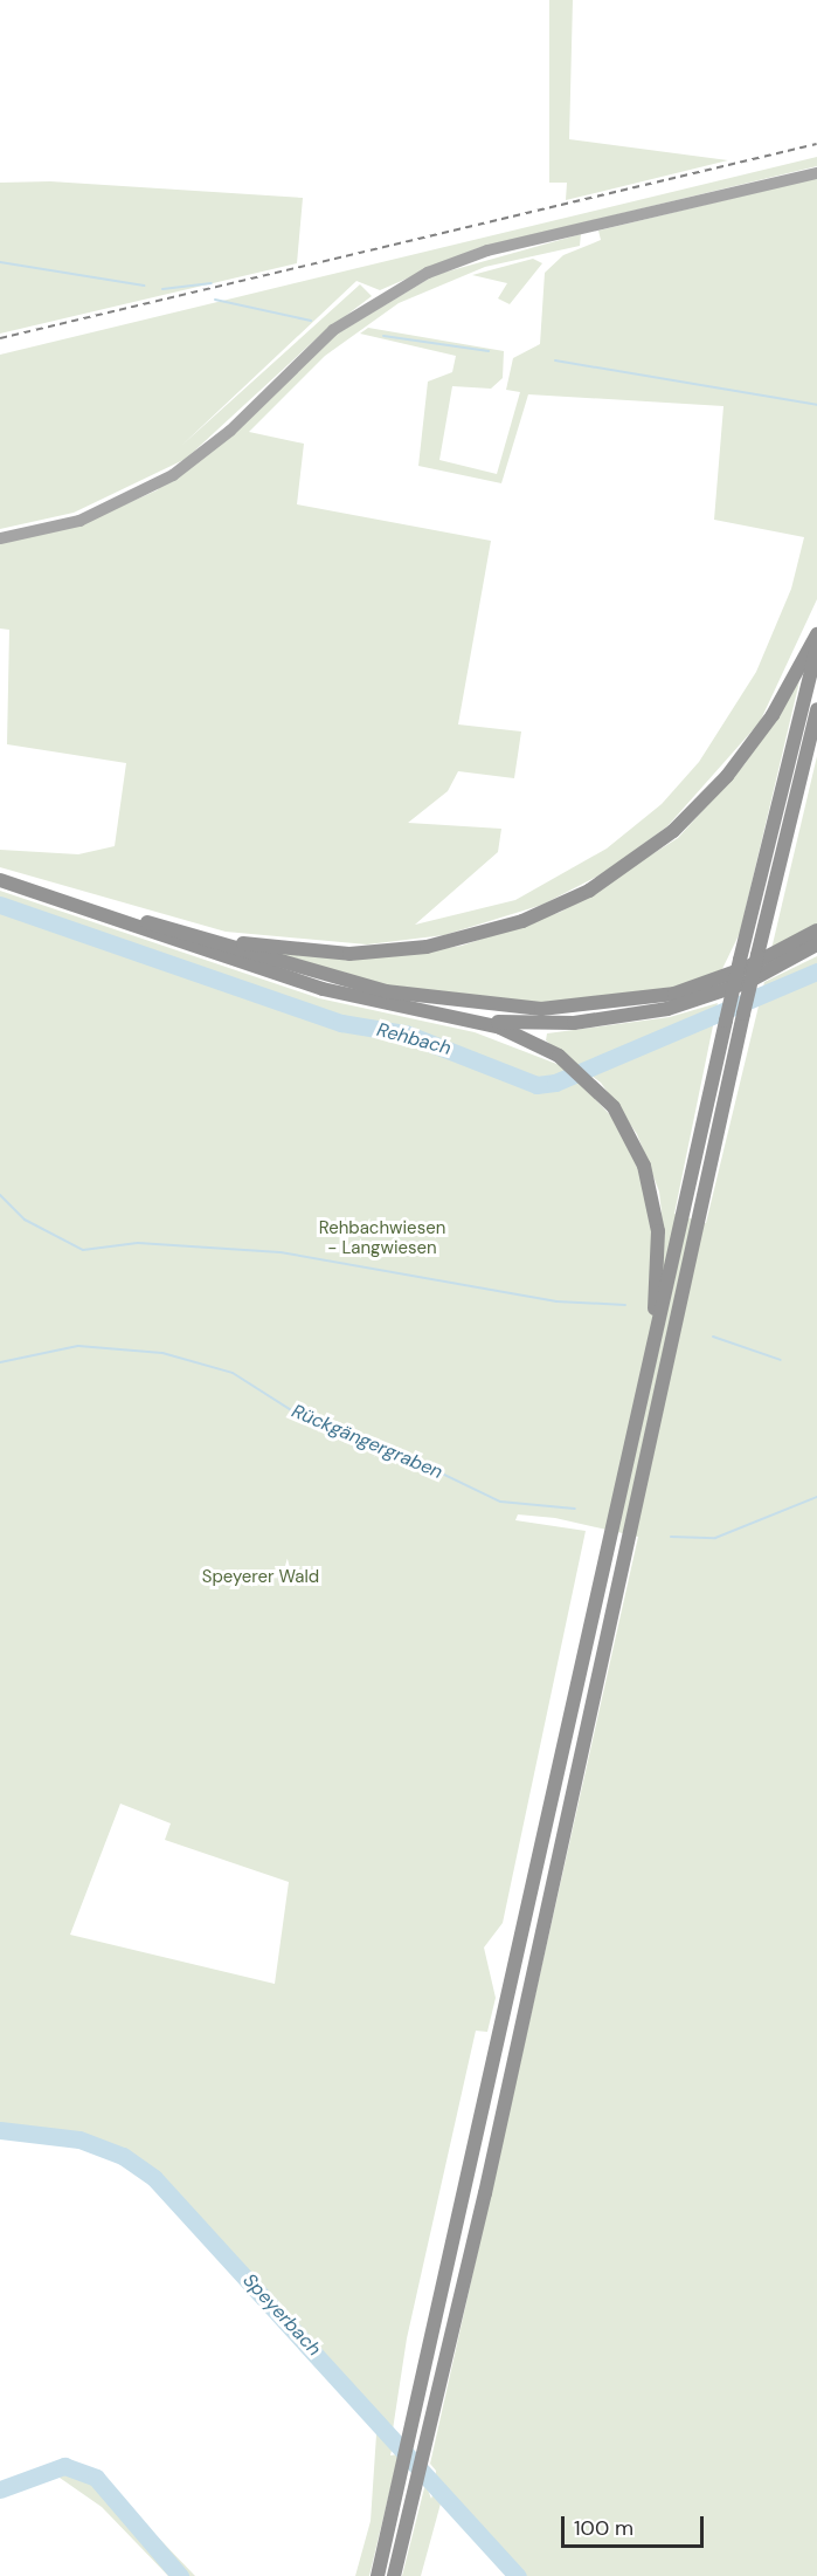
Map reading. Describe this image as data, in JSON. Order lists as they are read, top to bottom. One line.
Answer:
{"water":["Rehbach","Rückgängergraben","Speyerbach"],"parks":["Rehbachwiesen - Langwiesen","Speyerer Wald"],"scale_bar":"100 m"}
